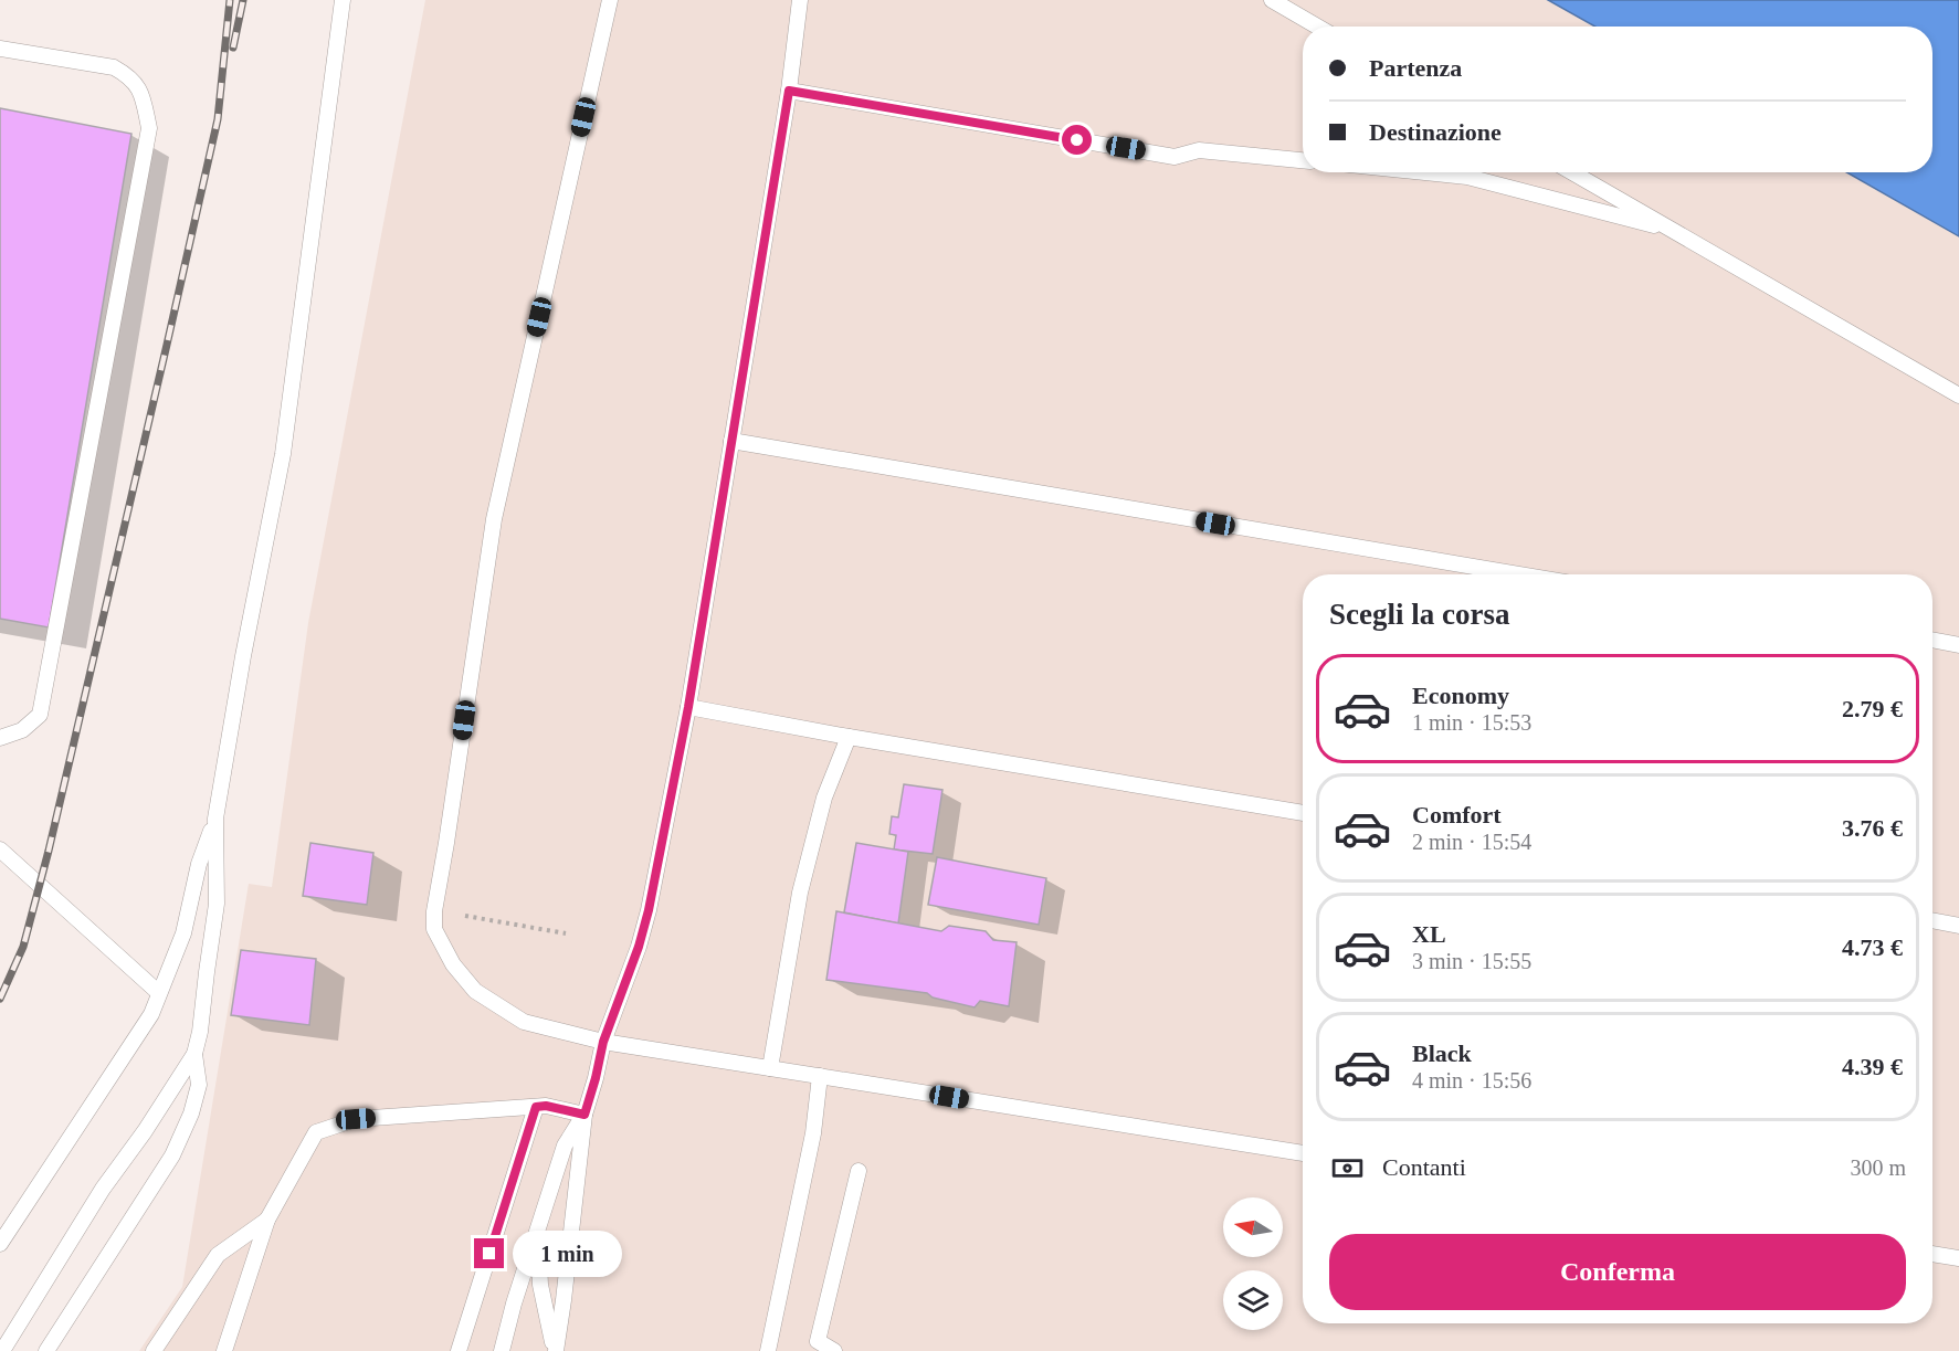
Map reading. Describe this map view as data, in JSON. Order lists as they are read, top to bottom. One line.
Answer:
{"north":"left","page":{"banner":["Partenza","Destinazione"],"heading":"Scegli la corsa","list":[{"name":"Economy","note":"1 min · 15:53","value":"2.79 €"},{"name":"Comfort","note":"2 min · 15:54","value":"3.76 €"},{"name":"XL","note":"3 min · 15:55","value":"4.73 €"},{"name":"Black","note":"4 min · 15:56","value":"4.39 €"}],"pay":["Contanti","300 m"],"buttons":"Conferma","bubble":"1 min"}}
